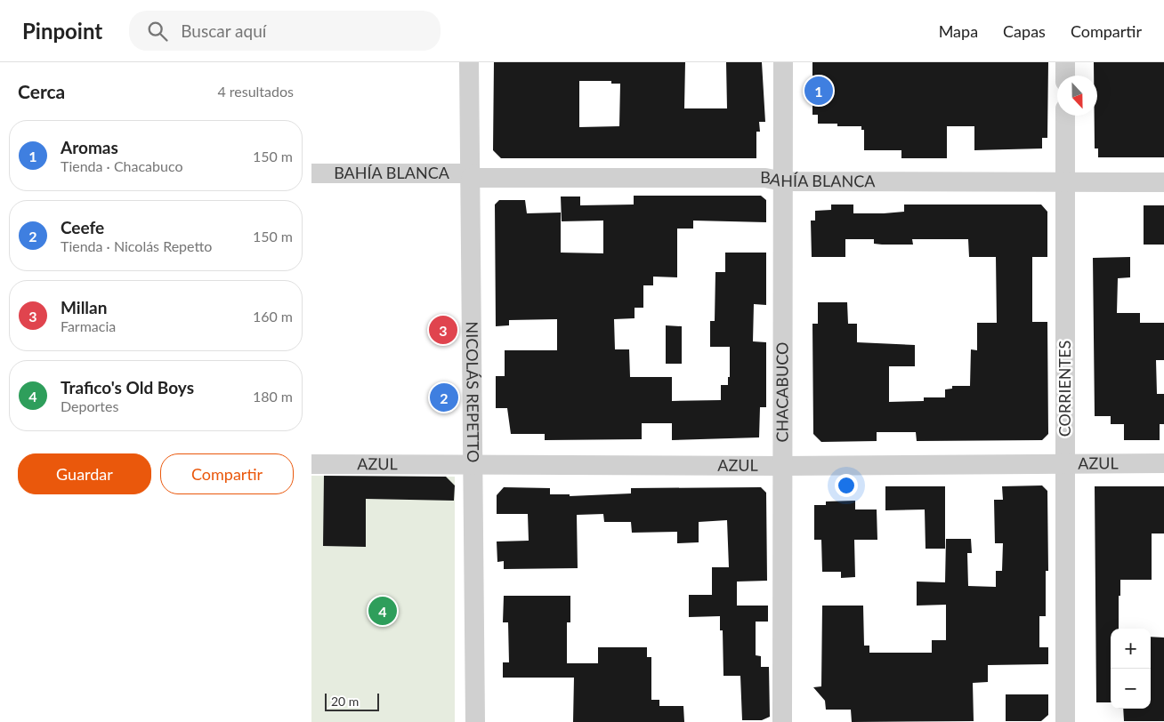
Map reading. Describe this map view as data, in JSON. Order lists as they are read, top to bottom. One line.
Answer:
{"streets":{"street":["BAHÍA BLANCA","CORRIENTES","NICOLÁS REPETTO","CHACABUCO","AZUL"]},"crossings":[["BAHÍA BLANCA","CORRIENTES"],["BAHÍA BLANCA","NICOLÁS REPETTO"],["BAHÍA BLANCA","CHACABUCO"],["CORRIENTES","AZUL"],["NICOLÁS REPETTO","AZUL"],["CHACABUCO","AZUL"]],"scale_bar":"20 m","north":"bottom","page":{"header":"Pinpoint","search":"Buscar aquí","nav":["Mapa","Capas","Compartir"],"heading":["Cerca","4 resultados"],"pins":["1","3","2","4"],"list":[{"mark":"1","name":"Aromas","note":"Tienda · Chacabuco","value":"150 m"},{"mark":"2","name":"Ceefe","note":"Tienda · Nicolás Repetto","value":"150 m"},{"mark":"3","name":"Millan","note":"Farmacia","value":"160 m"},{"mark":"4","name":"Trafico's Old Boys","note":"Deportes","value":"180 m"}],"buttons":["Guardar","Compartir"],"map_buttons":["+","−"],"scale":"20 m"}}
